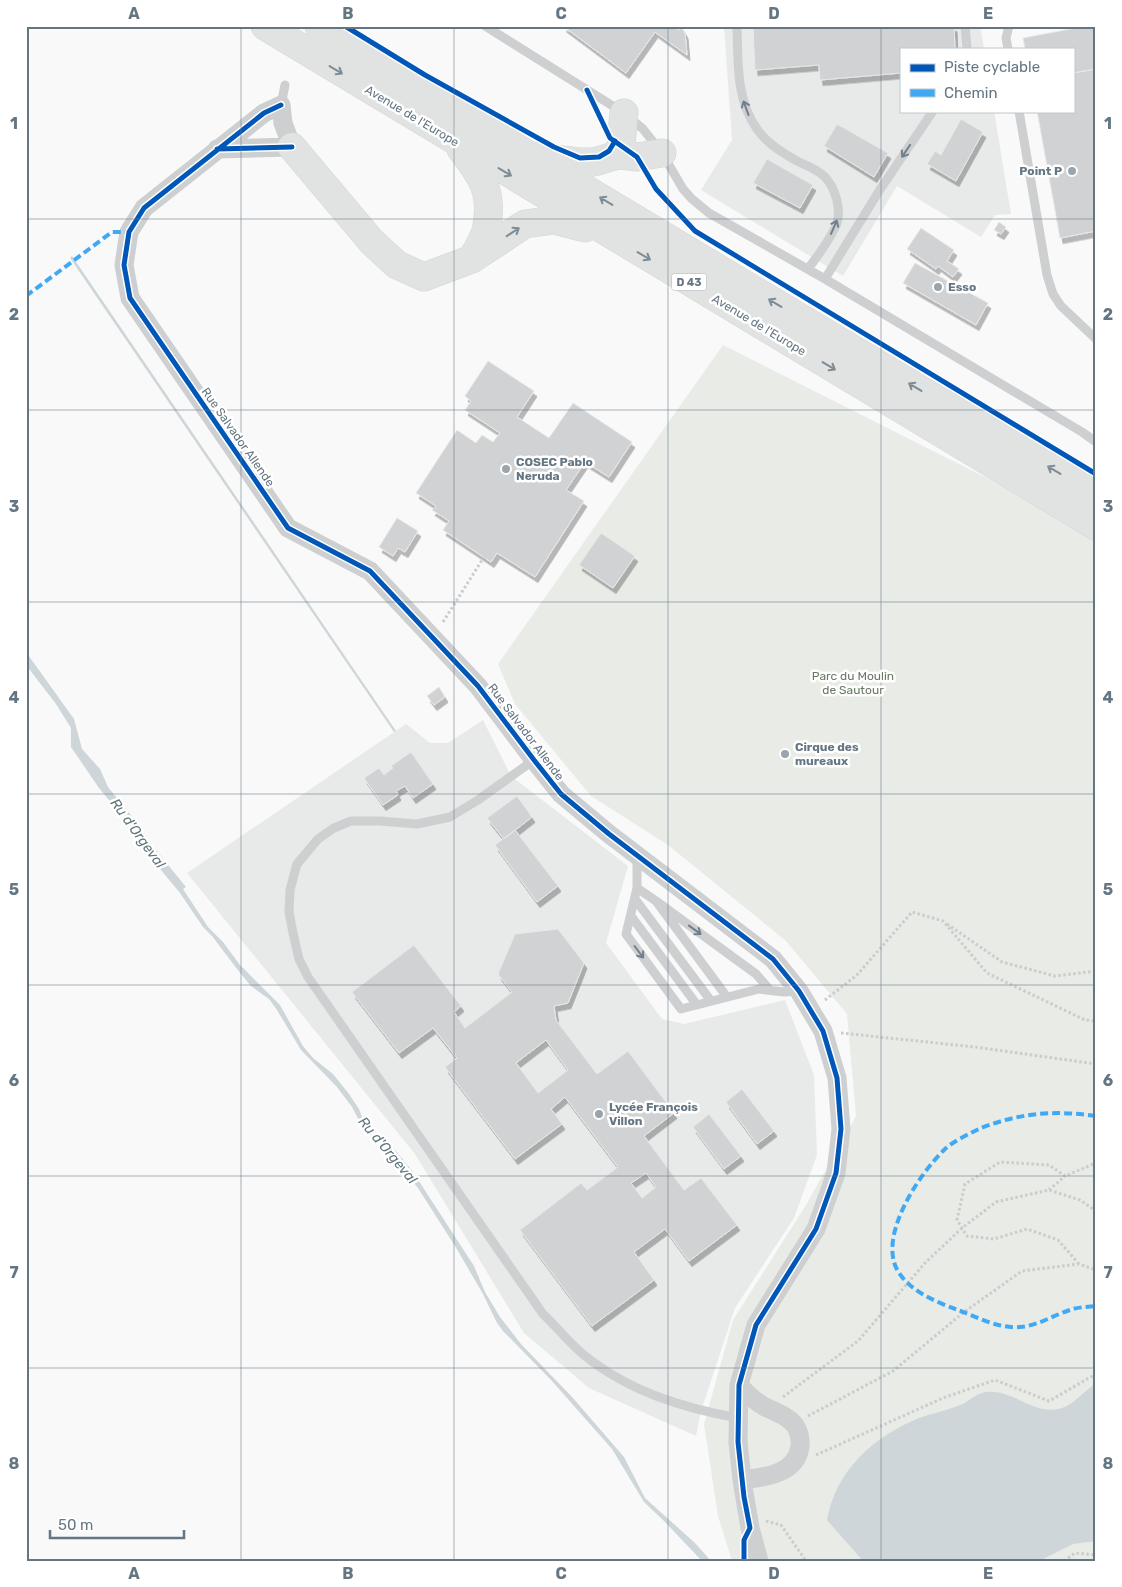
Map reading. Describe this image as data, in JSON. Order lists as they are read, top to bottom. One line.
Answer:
{"streets":{"main road":["Avenue de l'Europe","D 43"],"street":["Rue Salvador Allende"]},"water":["Ru d'Orgeval"],"parks":["Parc du Moulin de Sautour"],"places":["Point P","Esso","COSEC Pablo Neruda","Cirque des mureaux","Lycée François Villon"],"legend":["Piste cyclable","Chemin"],"scale_bar":"50 m","grid":{"columns":["A","B","C","D","E"],"rows":["1","2","3","4","5","6","7","8"]}}
